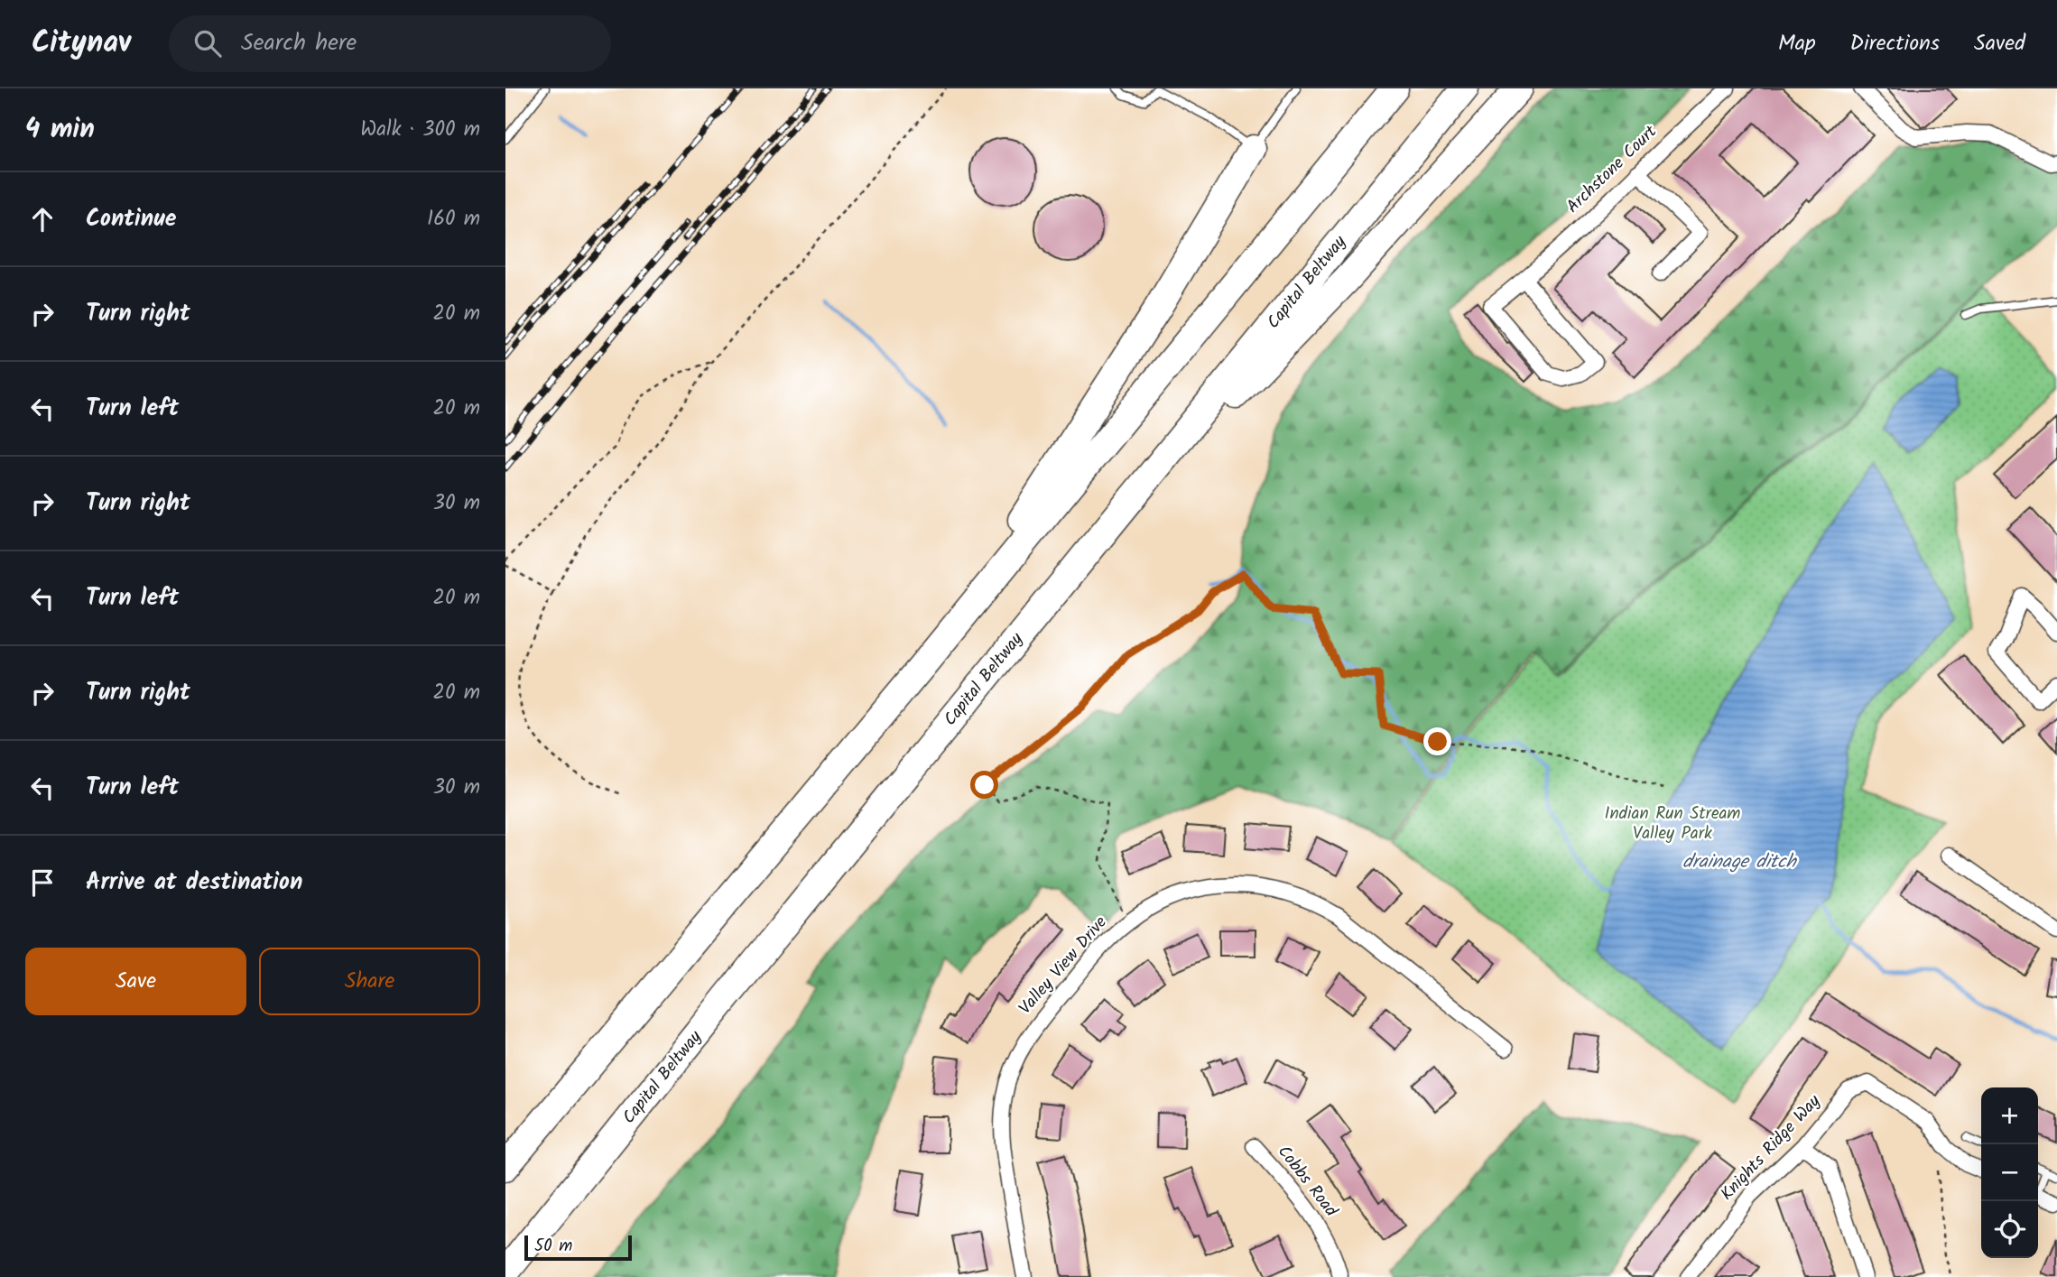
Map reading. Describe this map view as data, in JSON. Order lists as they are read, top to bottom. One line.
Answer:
{"streets":{"highway":["Capital Beltway"],"street":["Archstone Court","Valley View Drive","Knights Ridge Way","Cobbs Road"]},"water":["drainage ditch"],"parks":["Indian Run Stream Valley Park"],"scale_bar":"50 m","page":{"header":"Citynav","search":"Search here","nav":["Map","Directions","Saved"],"heading":["4 min","Walk · 300 m"],"list":[["Continue","160 m"],["Turn right","20 m"],["Turn left","20 m"],["Turn right","30 m"],["Turn left","20 m"],["Turn right","20 m"],["Turn left","30 m"],"Arrive at destination"],"buttons":["Save","Share"],"map_buttons":["+","−"],"scale":"50 m"}}
